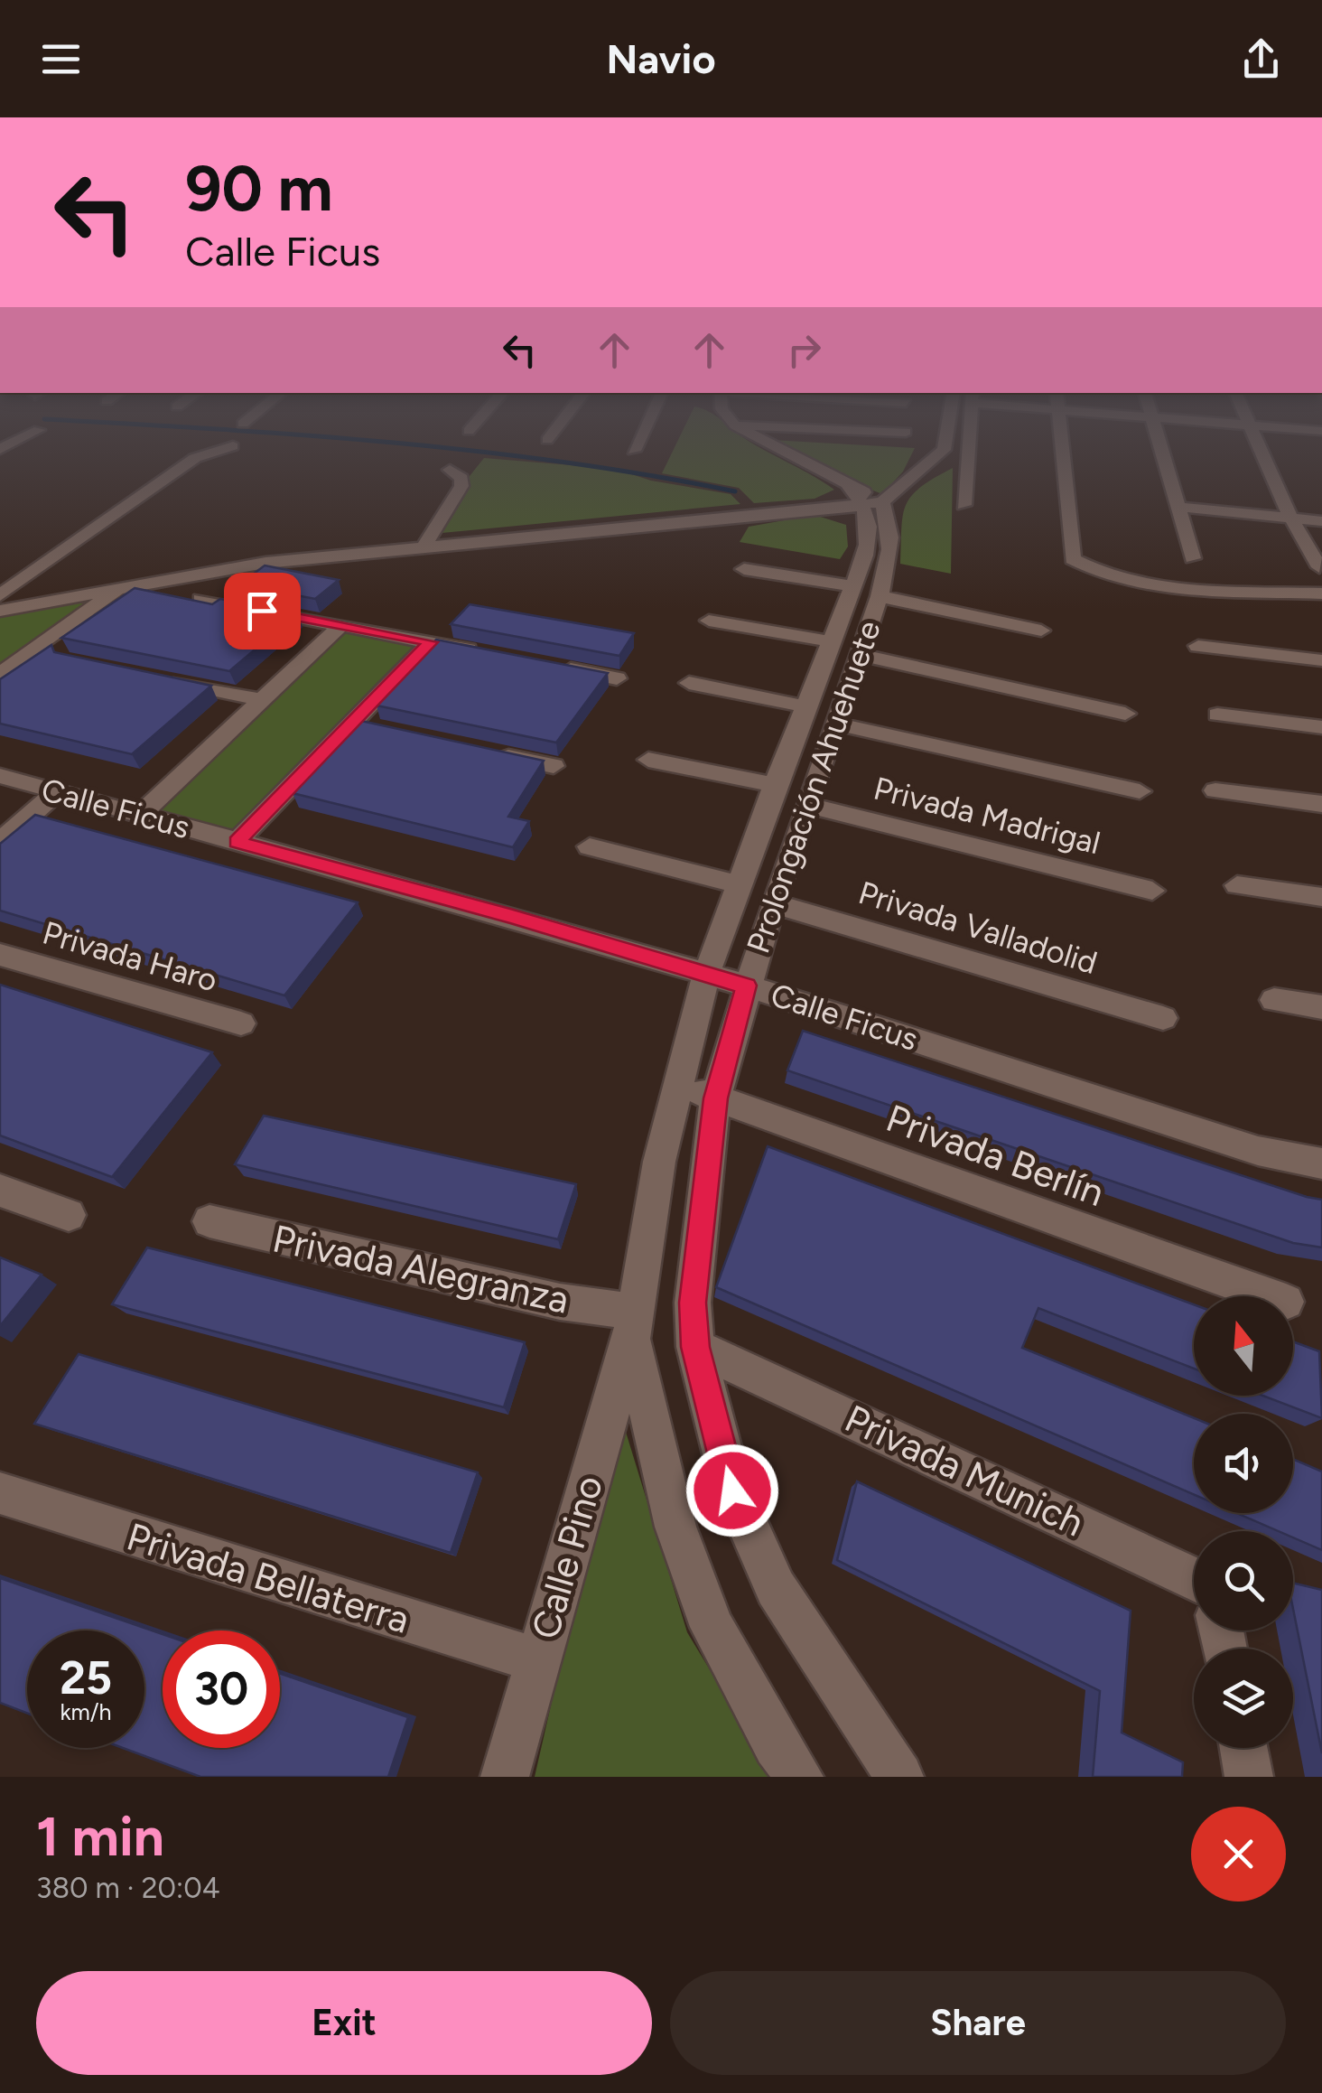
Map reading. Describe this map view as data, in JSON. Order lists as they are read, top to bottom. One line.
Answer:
{"streets":{"street":["Prolongación Ahuehuete","Calle Ficus","Privada Madrigal","Privada Valladolid","Privada Haro","Privada Berlín","Privada Alegranza","Privada Munich","Calle Pino","Privada Bellaterra"]},"crossings":[["Prolongación Ahuehuete","Calle Ficus"],["Prolongación Ahuehuete","Privada Madrigal"],["Prolongación Ahuehuete","Privada Valladolid"],["Prolongación Ahuehuete","Privada Berlín"],["Prolongación Ahuehuete","Privada Alegranza"],["Prolongación Ahuehuete","Privada Munich"],["Prolongación Ahuehuete","Calle Pino"],["Privada Alegranza","Calle Pino"],["Calle Pino","Privada Bellaterra"]],"north":"top","page":{"header":"Navio","turn":["90 m","Calle Ficus"],"speed":"25 km/h","limit":"30","heading":["1 min","380 m · 20:04"],"buttons":["Exit","Share"]}}
